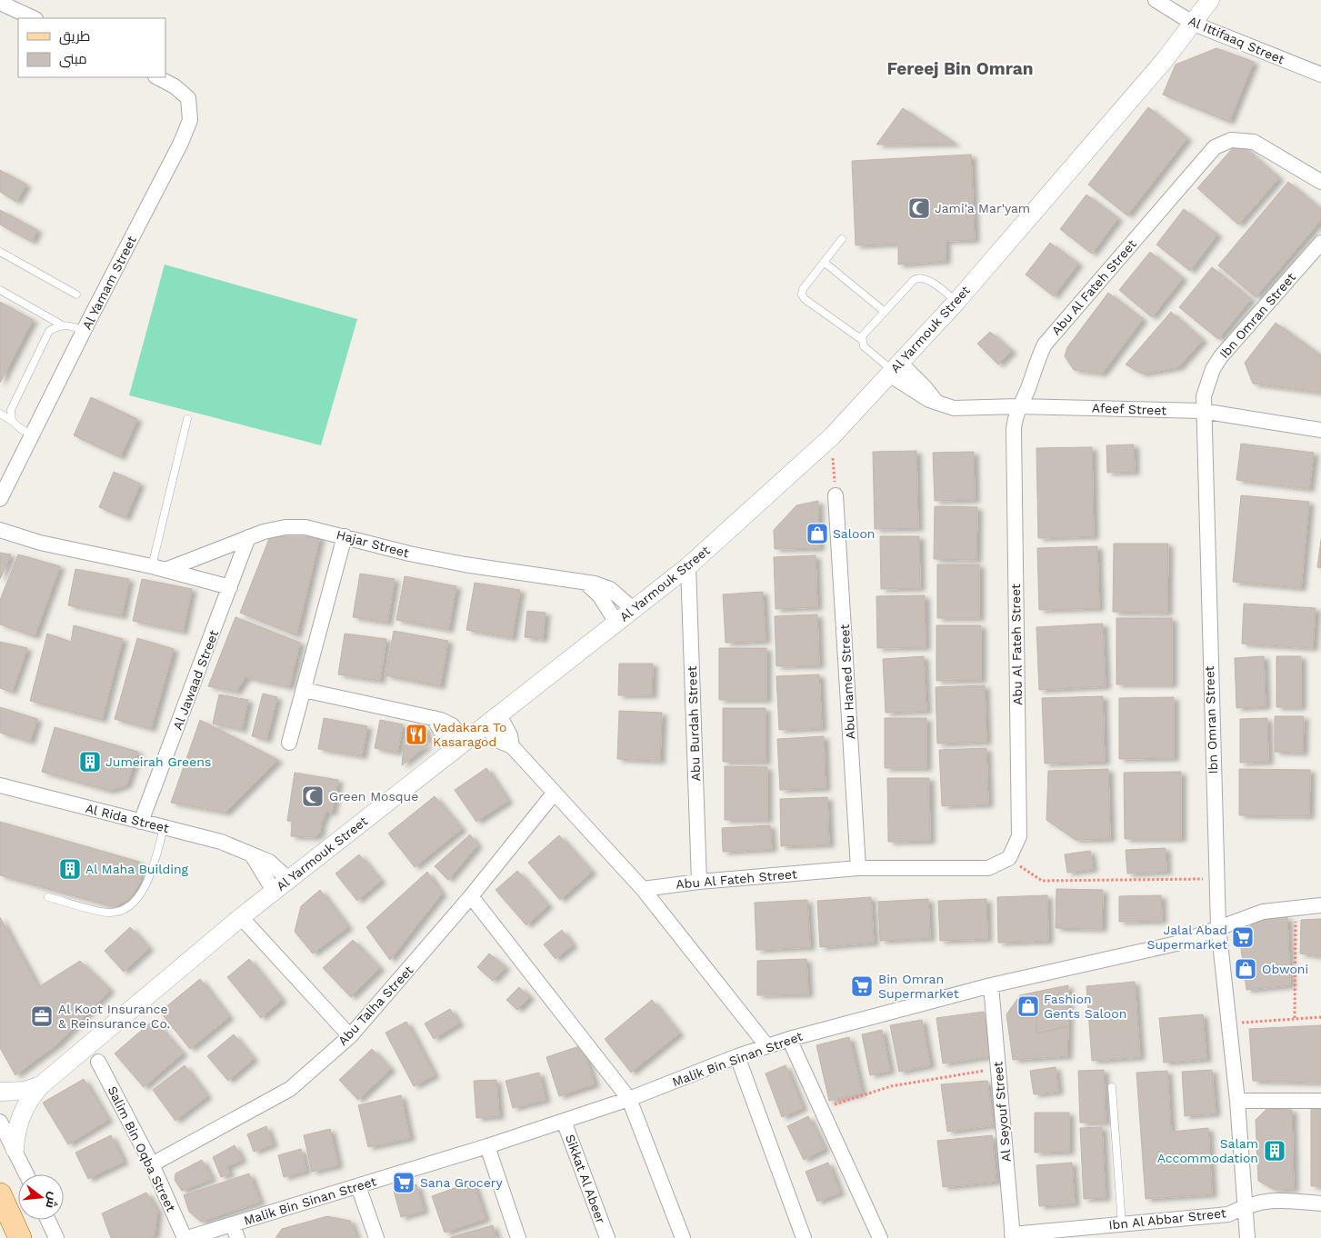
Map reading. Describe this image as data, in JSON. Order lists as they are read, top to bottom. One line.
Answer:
{"streets":{"street":["Al Ittifaaq Street","Al Yamam Street","Abu Al Fateh Street","Ibn Omran Street","Al Yarmouk Street","Afeef Street","Hajar Street","Al Jawaad Street","Abu Hamed Street","Abu Burdah Street","Al Rida Street","Abu Talha Street","Malik Bin Sinan Street","Al Seyouf Street","Salim Bin Oqba Street","Sikkat Al Abeer","Ibn Al Abbar Street"]},"crossings":[["Al Ittifaaq Street","Al Yarmouk Street"],["Abu Al Fateh Street","Afeef Street"],["Abu Al Fateh Street","Abu Hamed Street"],["Abu Al Fateh Street","Abu Burdah Street"],["Ibn Omran Street","Afeef Street"],["Ibn Omran Street","Malik Bin Sinan Street"],["Ibn Omran Street","Ibn Al Abbar Street"],["Al Yarmouk Street","Afeef Street"],["Al Yarmouk Street","Hajar Street"],["Al Yarmouk Street","Abu Burdah Street"],["Al Yarmouk Street","Al Rida Street"],["Hajar Street","Al Jawaad Street"],["Al Jawaad Street","Al Rida Street"],["Abu Talha Street","Salim Bin Oqba Street"],["Malik Bin Sinan Street","Al Seyouf Street"],["Malik Bin Sinan Street","Sikkat Al Abeer"],["Al Seyouf Street","Ibn Al Abbar Street"]],"districts":["Fereej Bin Omran"],"places":{"mosque":["Jami'a Mar'yam","Green Mosque"],"shop":["Saloon","Obwoni","Fashion Gents Saloon"],"restaurant":["Vadakara To Kasaragod"],"building":["Jumeirah Greens","Al Maha Building","Salam Accommodation"],"supermarket":["Jalal Abad Supermarket","Bin Omran Supermarket","Sana Grocery"],"office":["Al Koot Insurance & Reinsurance Co."]},"legend":["طريق","مبنى"],"north":"right"}
